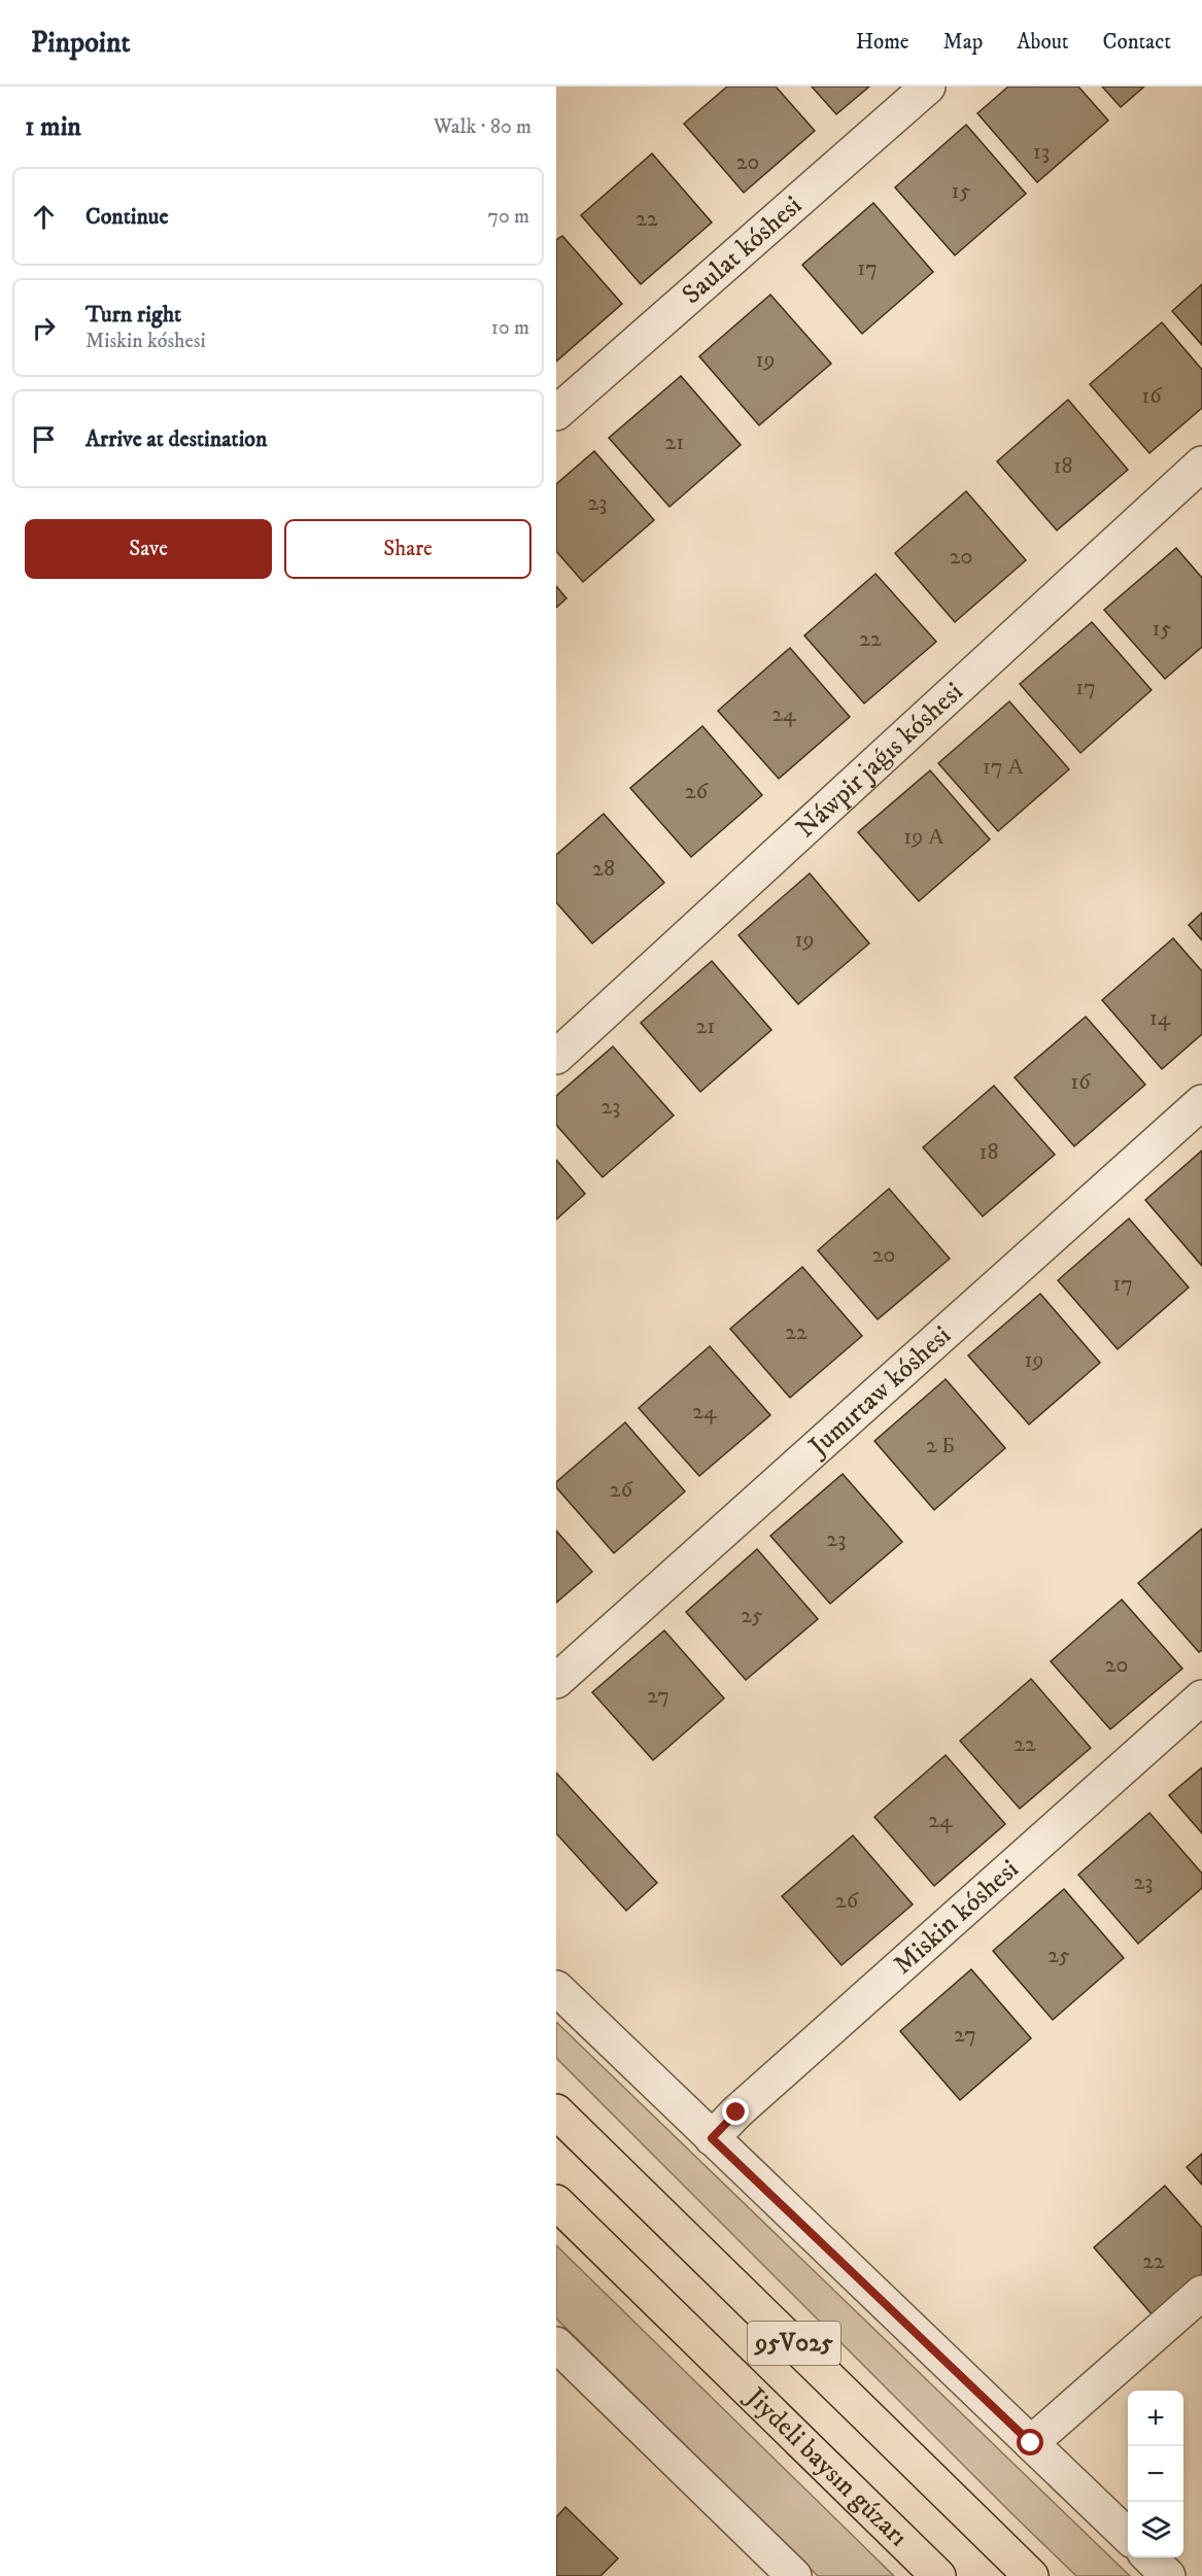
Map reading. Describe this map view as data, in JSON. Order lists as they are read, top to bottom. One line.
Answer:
{"streets":{"main road":["95V025","Jiydeli baysın gúzarı"],"street":["Saulat kóshesi","Náwpir jaǵıs kóshesi","Jumırtaw kóshesi","Miskin kóshesi"]},"house_numbers":["13","20","15","22","17","19","16","21","18","23","20","15","22","17","24","17 А","26","19 А","28","19","14","21","16","23","18","20","17","22","19","24","2 Б","26","23","25","20","27","22","24","23","26","25","27","22"],"page":{"header":"Pinpoint","nav":["Home","Map","About","Contact"],"heading":["1 min","Walk · 80 m"],"list":[["Continue","70 m"],["Turn right","Miskin kóshesi","10 m"],"Arrive at destination"],"buttons":["Save","Share"],"map_buttons":["+","−"]}}
